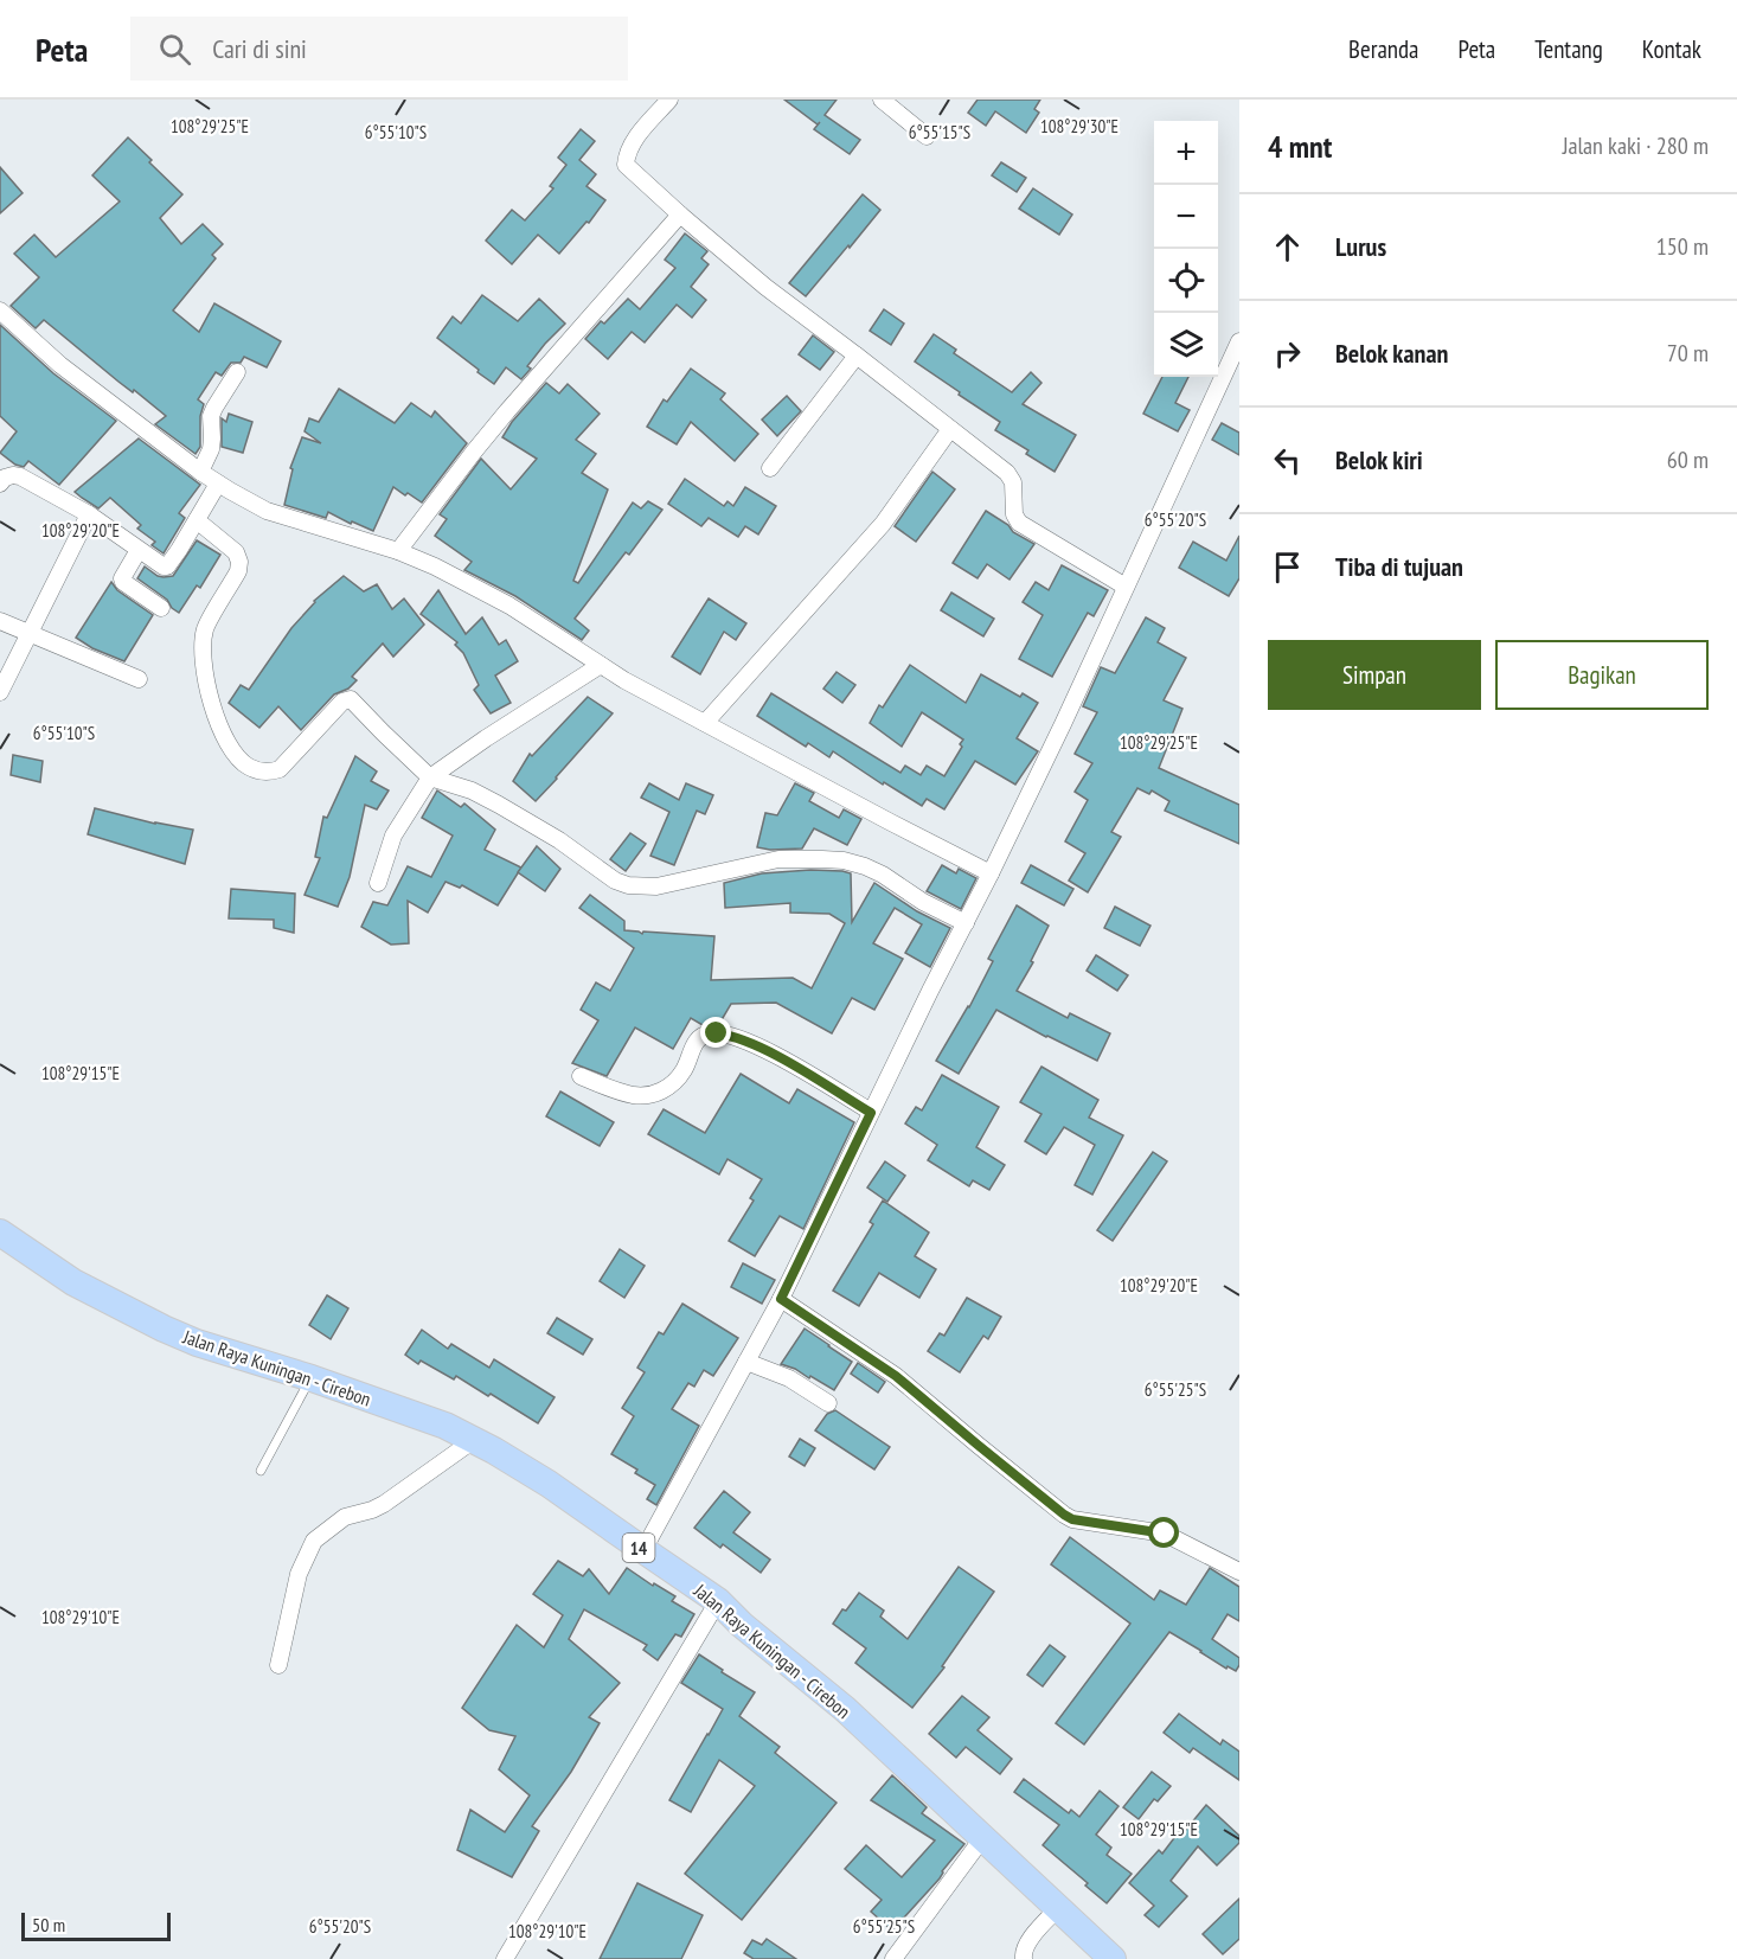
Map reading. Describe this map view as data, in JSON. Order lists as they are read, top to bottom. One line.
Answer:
{"streets":{"highway":["Jalan Raya Kuningan - Cirebon","14"]},"scale_bar":"50 m","page":{"header":"Peta","search":"Cari di sini","nav":["Beranda","Peta","Tentang","Kontak"],"heading":["4 mnt","Jalan kaki · 280 m"],"map_buttons":["+","−"],"list":[["Lurus","150 m"],["Belok kanan","70 m"],["Belok kiri","60 m"],"Tiba di tujuan"],"buttons":["Simpan","Bagikan"],"scale":"50 m"},"coordinates":["108°29'25\"E","108°29'30\"E","6°55'10\"S","6°55'15\"S","6°55'20\"S","108°29'20\"E","108°29'15\"E","6°55'25\"S","108°29'10\"E"]}
